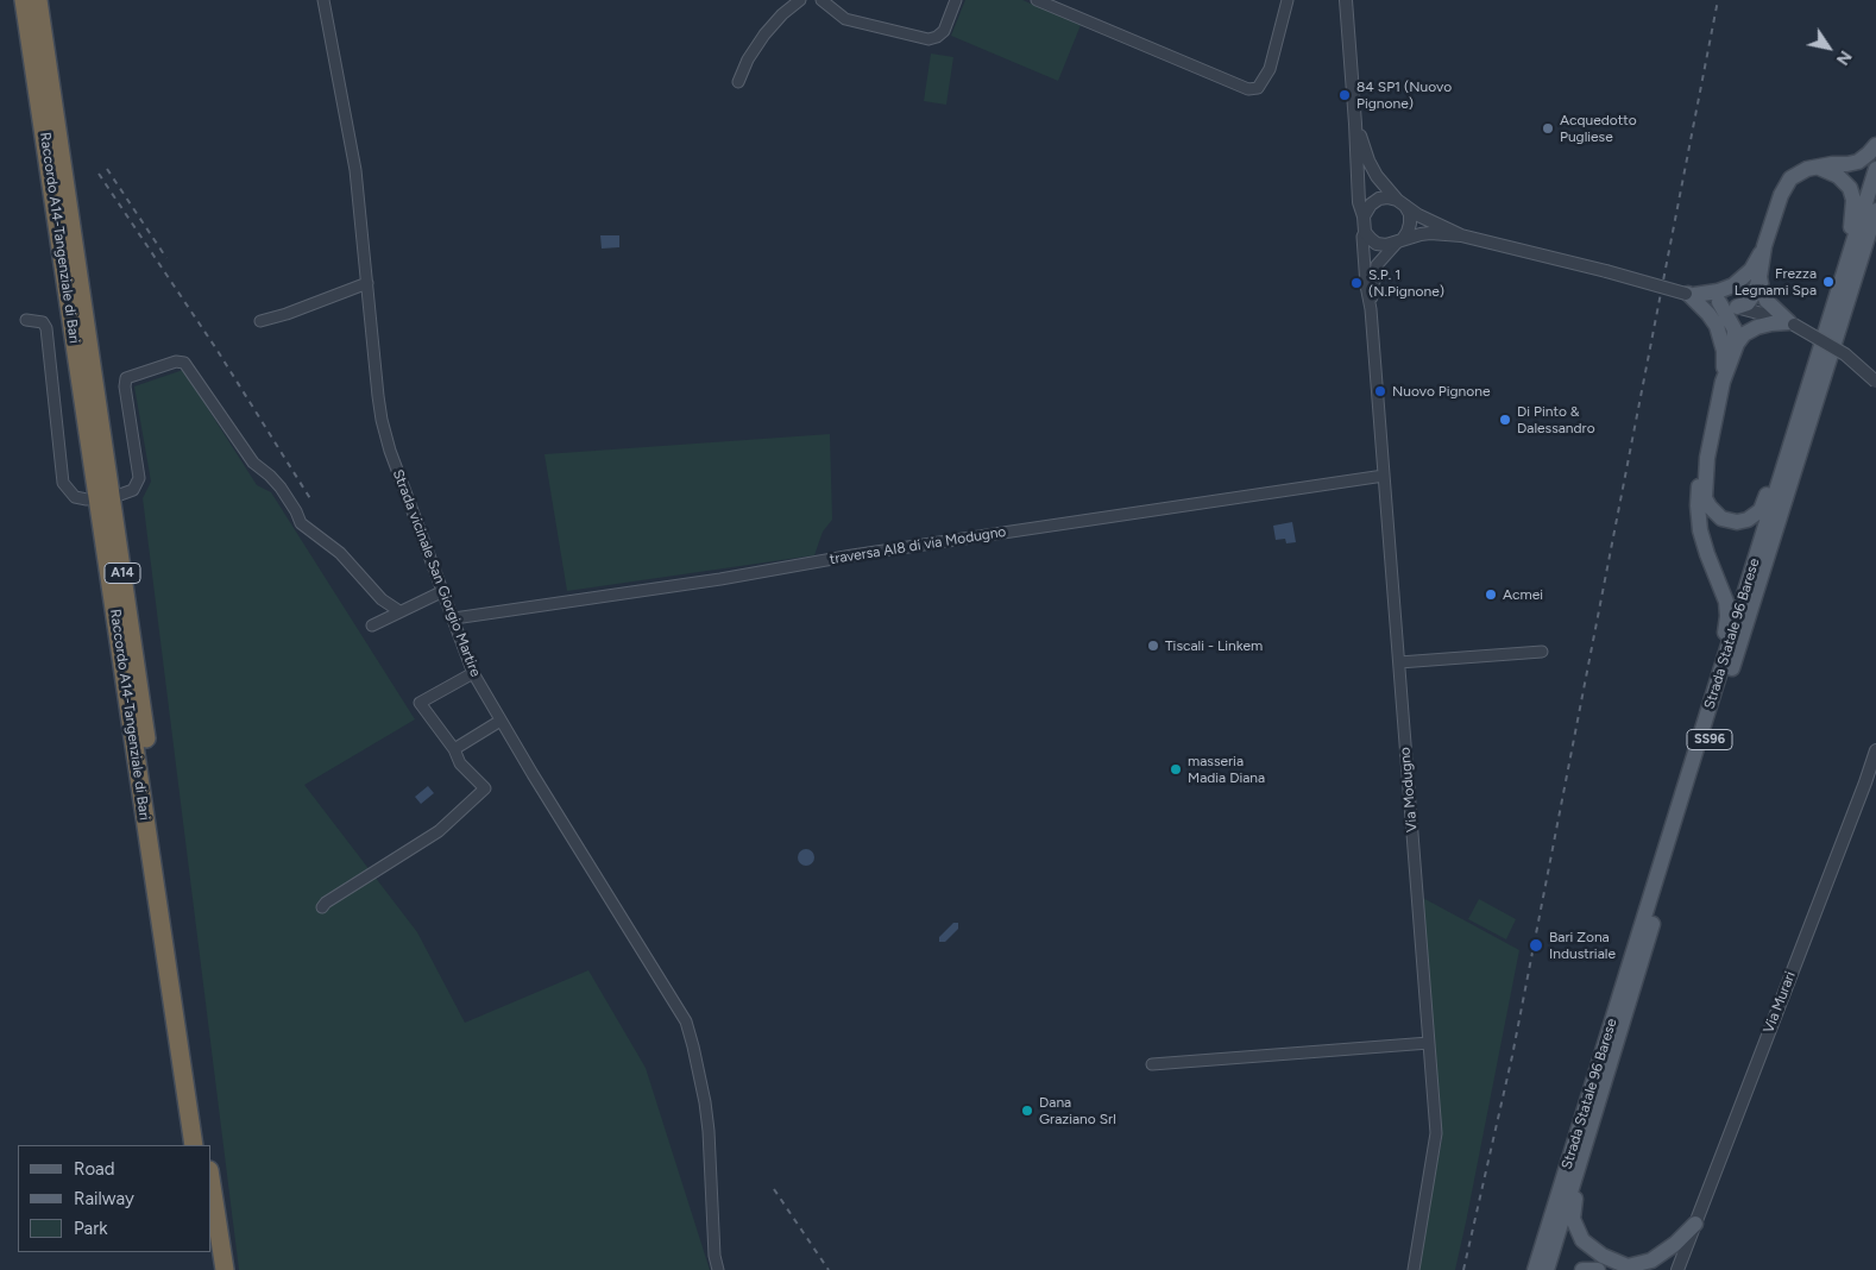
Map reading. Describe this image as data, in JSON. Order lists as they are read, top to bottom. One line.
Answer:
{"streets":{"highway":["Raccordo A14-Tangenziale di Bari","A14"],"main road":["Strada Statale 96 Barese","SS96"],"street":["traversa AI8 di via Modugno","Strada vicinale San Giorgio Martire","Via Modugno","Via Murari"]},"crossings":[["traversa AI8 di via Modugno","Strada vicinale San Giorgio Martire"],["traversa AI8 di via Modugno","Via Modugno"]],"places":["84 SP1 (Nuovo Pignone)","Acquedotto Pugliese","Frezza Legnami Spa","S.P. 1 (N.Pignone)","Nuovo Pignone","Di Pinto & Dalessandro","Acmei","Tiscali - Linkem","masseria Madia Diana","Bari Zona Industriale","Dana Graziano Srl"],"legend":["Road","Railway","Park"],"north":"bottom right"}
